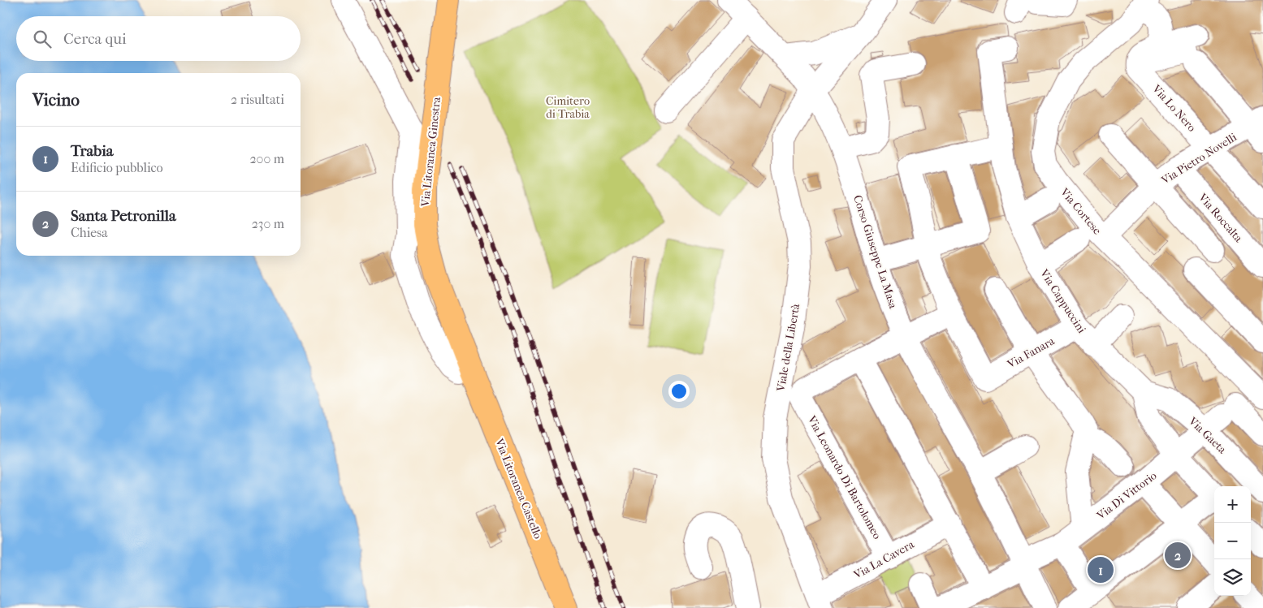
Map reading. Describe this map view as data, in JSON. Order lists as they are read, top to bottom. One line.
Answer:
{"streets":{"main road":["Via Litoranea Ginestra","Via Litoranea Castello"],"street":["Via Lo Nero","Via Pietro Novelli","Via Cortese","Via Roccalta","Corso Giuseppe La Masa","Via Cappuccini","Viale della Libertà","Via Fanara","Via Gaeta","Via Leonardo Di Bartolomeo","Via Di Vittorio","Via La Cavera"]},"crossings":[["Via Lo Nero","Via Pietro Novelli"],["Via Litoranea Ginestra","Via Litoranea Castello"],["Via Pietro Novelli","Via Cortese"],["Via Pietro Novelli","Via Roccalta"],["Corso Giuseppe La Masa","Viale della Libertà"],["Corso Giuseppe La Masa","Via Di Vittorio"],["Via Cappuccini","Via Fanara"],["Via Cappuccini","Via Gaeta"],["Viale della Libertà","Via La Cavera"],["Via Gaeta","Via Di Vittorio"],["Via Leonardo Di Bartolomeo","Via La Cavera"]],"parks":["Cimitero di Trabia"],"page":{"search":"Cerca qui","heading":["Vicino","2 risultati"],"list":[{"mark":"1","name":"Trabia","note":"Edificio pubblico","value":"200 m"},{"mark":"2","name":"Santa Petronilla","note":"Chiesa","value":"230 m"}],"map_buttons":["+","−"],"pins":["2","1"]}}
